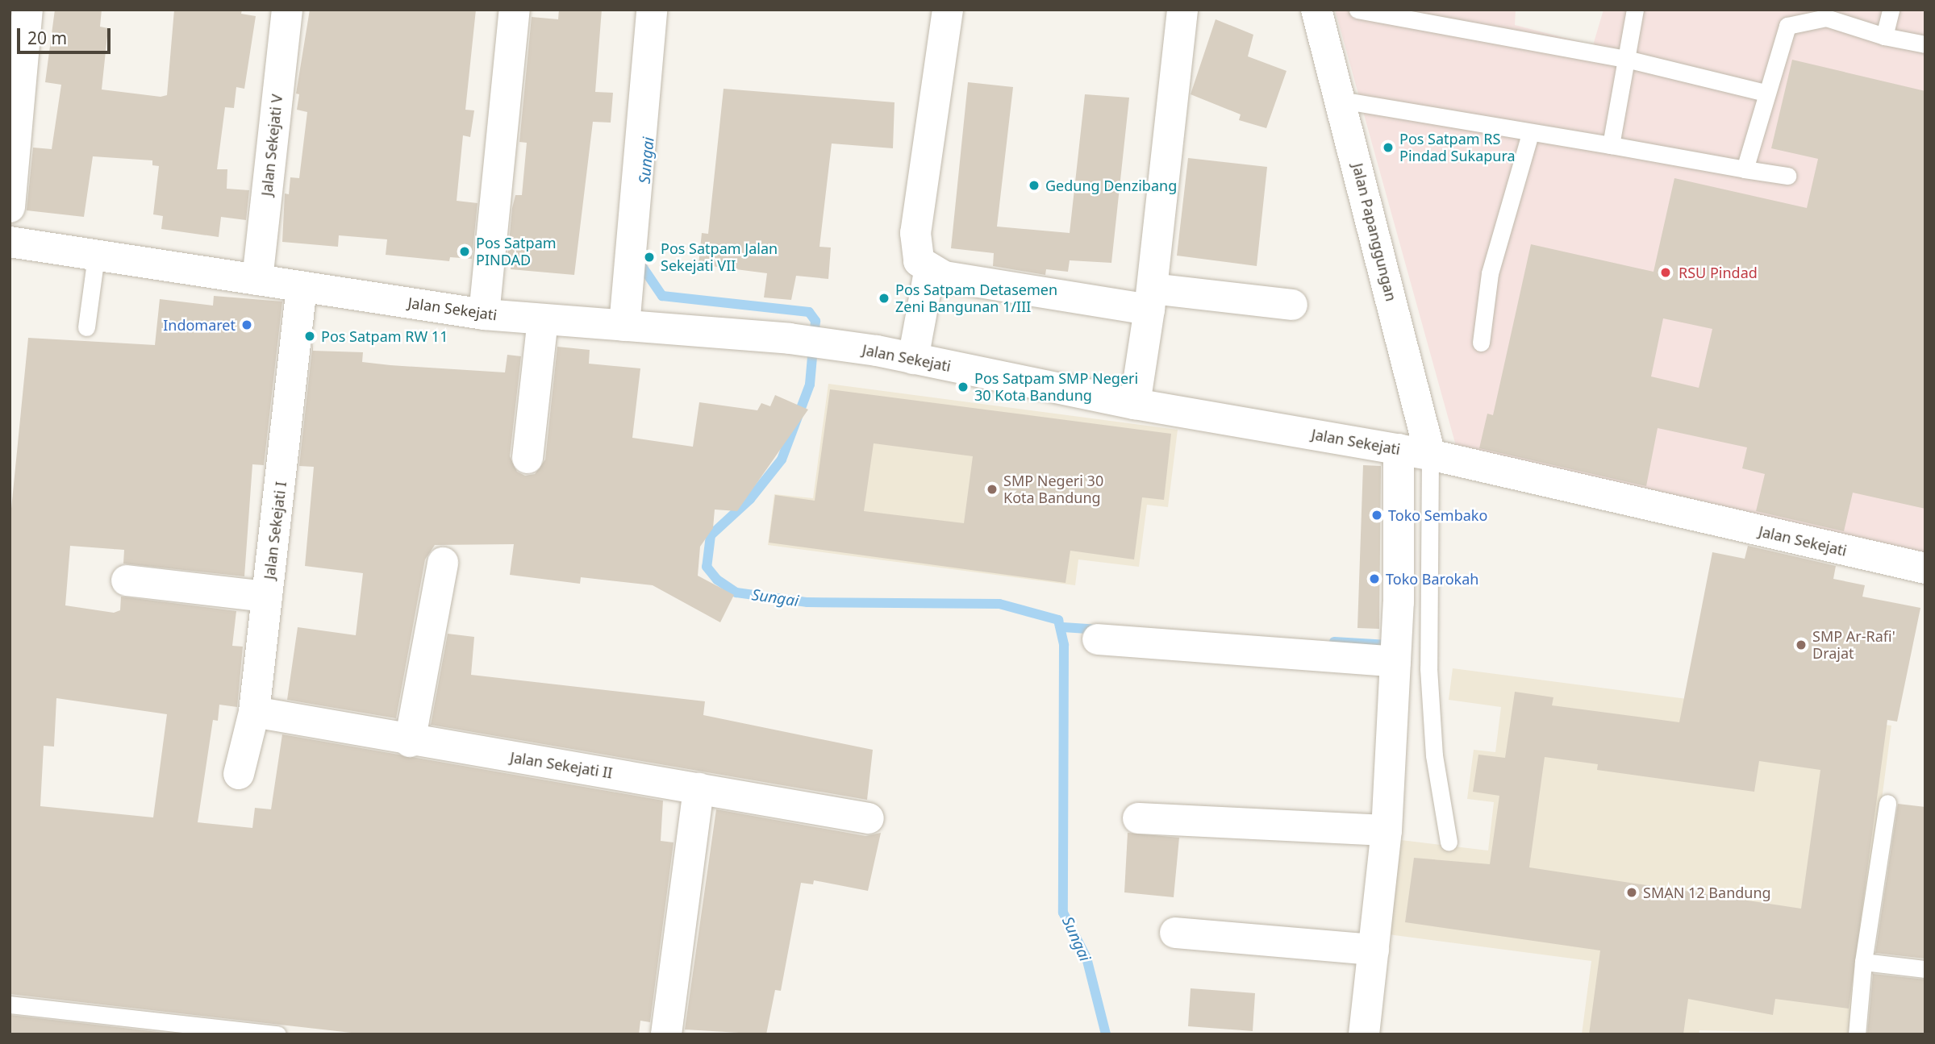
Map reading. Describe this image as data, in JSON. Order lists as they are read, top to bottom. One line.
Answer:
{"streets":{"street":["Jalan Sekejati V","Jalan Papanggungan","Jalan Sekejati","Jalan Sekejati I","Jalan Sekejati II"]},"crossings":[["Jalan Sekejati V","Jalan Sekejati"],["Jalan Papanggungan","Jalan Sekejati"],["Jalan Sekejati","Jalan Sekejati I"],["Jalan Sekejati I","Jalan Sekejati II"]],"water":["Sungai"],"places":["Pos Satpam RS Pindad Sukapura","Gedung Denzibang","Pos Satpam PINDAD","Pos Satpam Jalan Sekejati VII","RSU Pindad","Pos Satpam Detasemen Zeni Bangunan 1/III","Indomaret","Pos Satpam RW 11","Pos Satpam SMP Negeri 30 Kota Bandung","SMP Negeri 30 Kota Bandung","Toko Sembako","Toko Barokah","SMP Ar-Rafi' Drajat","SMAN 12 Bandung"],"scale_bar":"20 m"}
